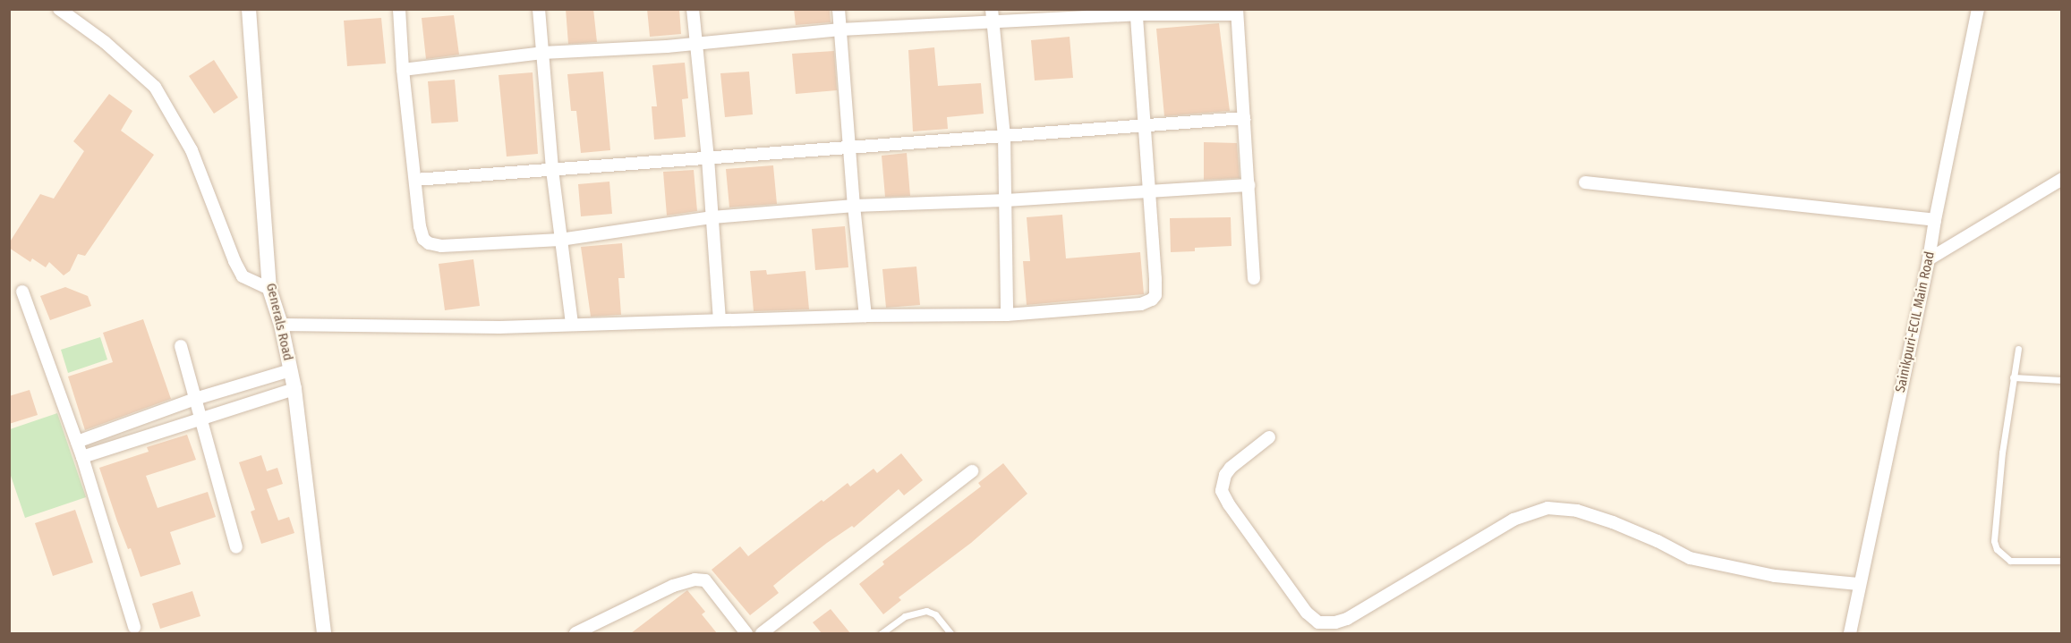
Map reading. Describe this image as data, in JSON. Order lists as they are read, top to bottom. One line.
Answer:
{"streets":{"street":["Generals Road","Sainikpuri-ECIL Main Road"]}}
